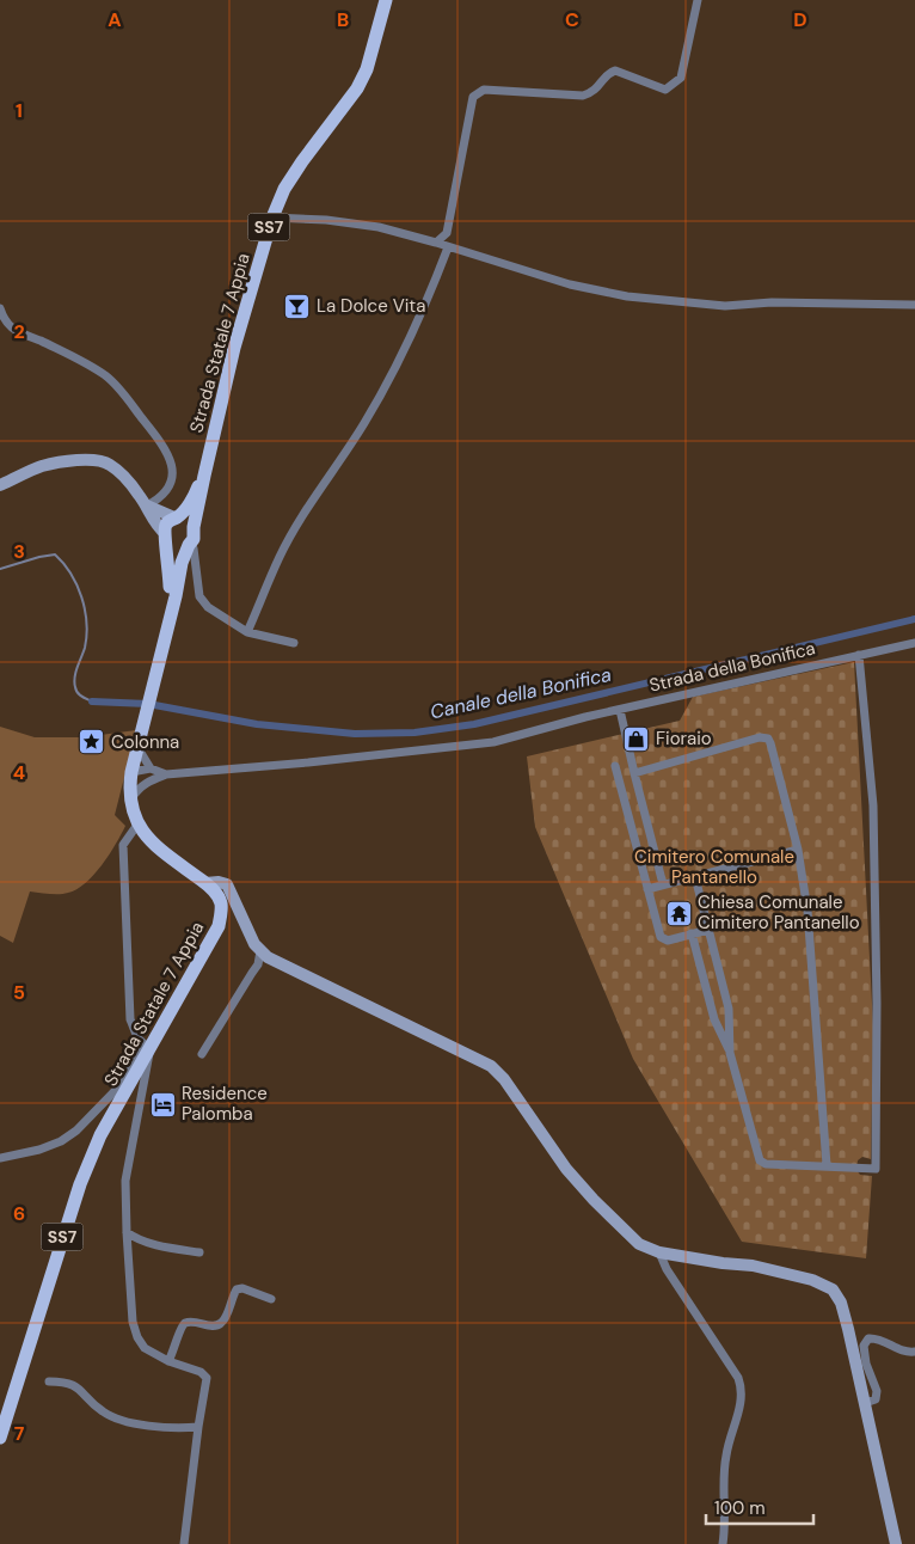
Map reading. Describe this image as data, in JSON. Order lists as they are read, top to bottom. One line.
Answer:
{"streets":{"main road":["SS7","Strada Statale 7 Appia"],"street":["Strada della Bonifica"]},"water":["Canale della Bonifica"],"parks":["Cimitero Comunale Pantanello"],"places":{"bar":["La Dolce Vita"],"shop":["Fioraio"],"place":["Colonna"],"temple":["Chiesa Comunale Cimitero Pantanello"],"hotel":["Residence Palomba"]},"scale_bar":"100 m","grid":{"columns":["A","B","C","D"],"rows":["1","2","3","4","5","6","7"]}}
